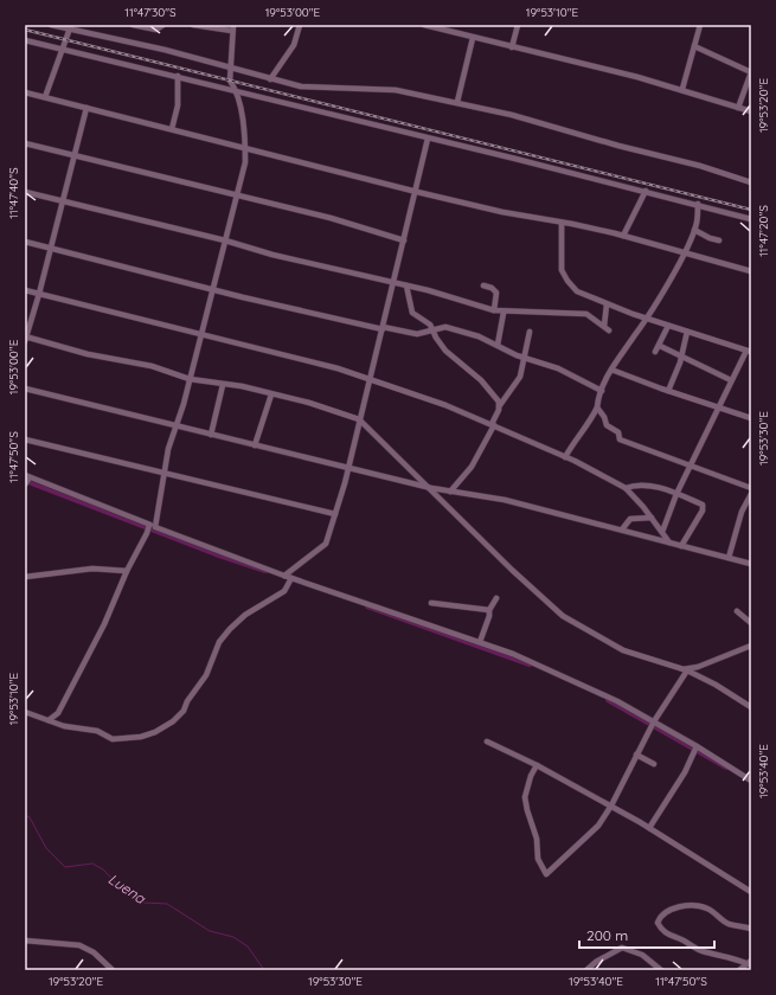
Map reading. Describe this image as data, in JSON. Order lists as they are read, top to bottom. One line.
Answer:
{"water":["Luena"],"scale_bar":"200 m","coordinates":["11°47'30\"S","19°53'00\"E","19°53'10\"E","19°53'20\"E","11°47'40\"S","11°47'20\"S","19°53'30\"E","11°47'50\"S","19°53'40\"E"]}
